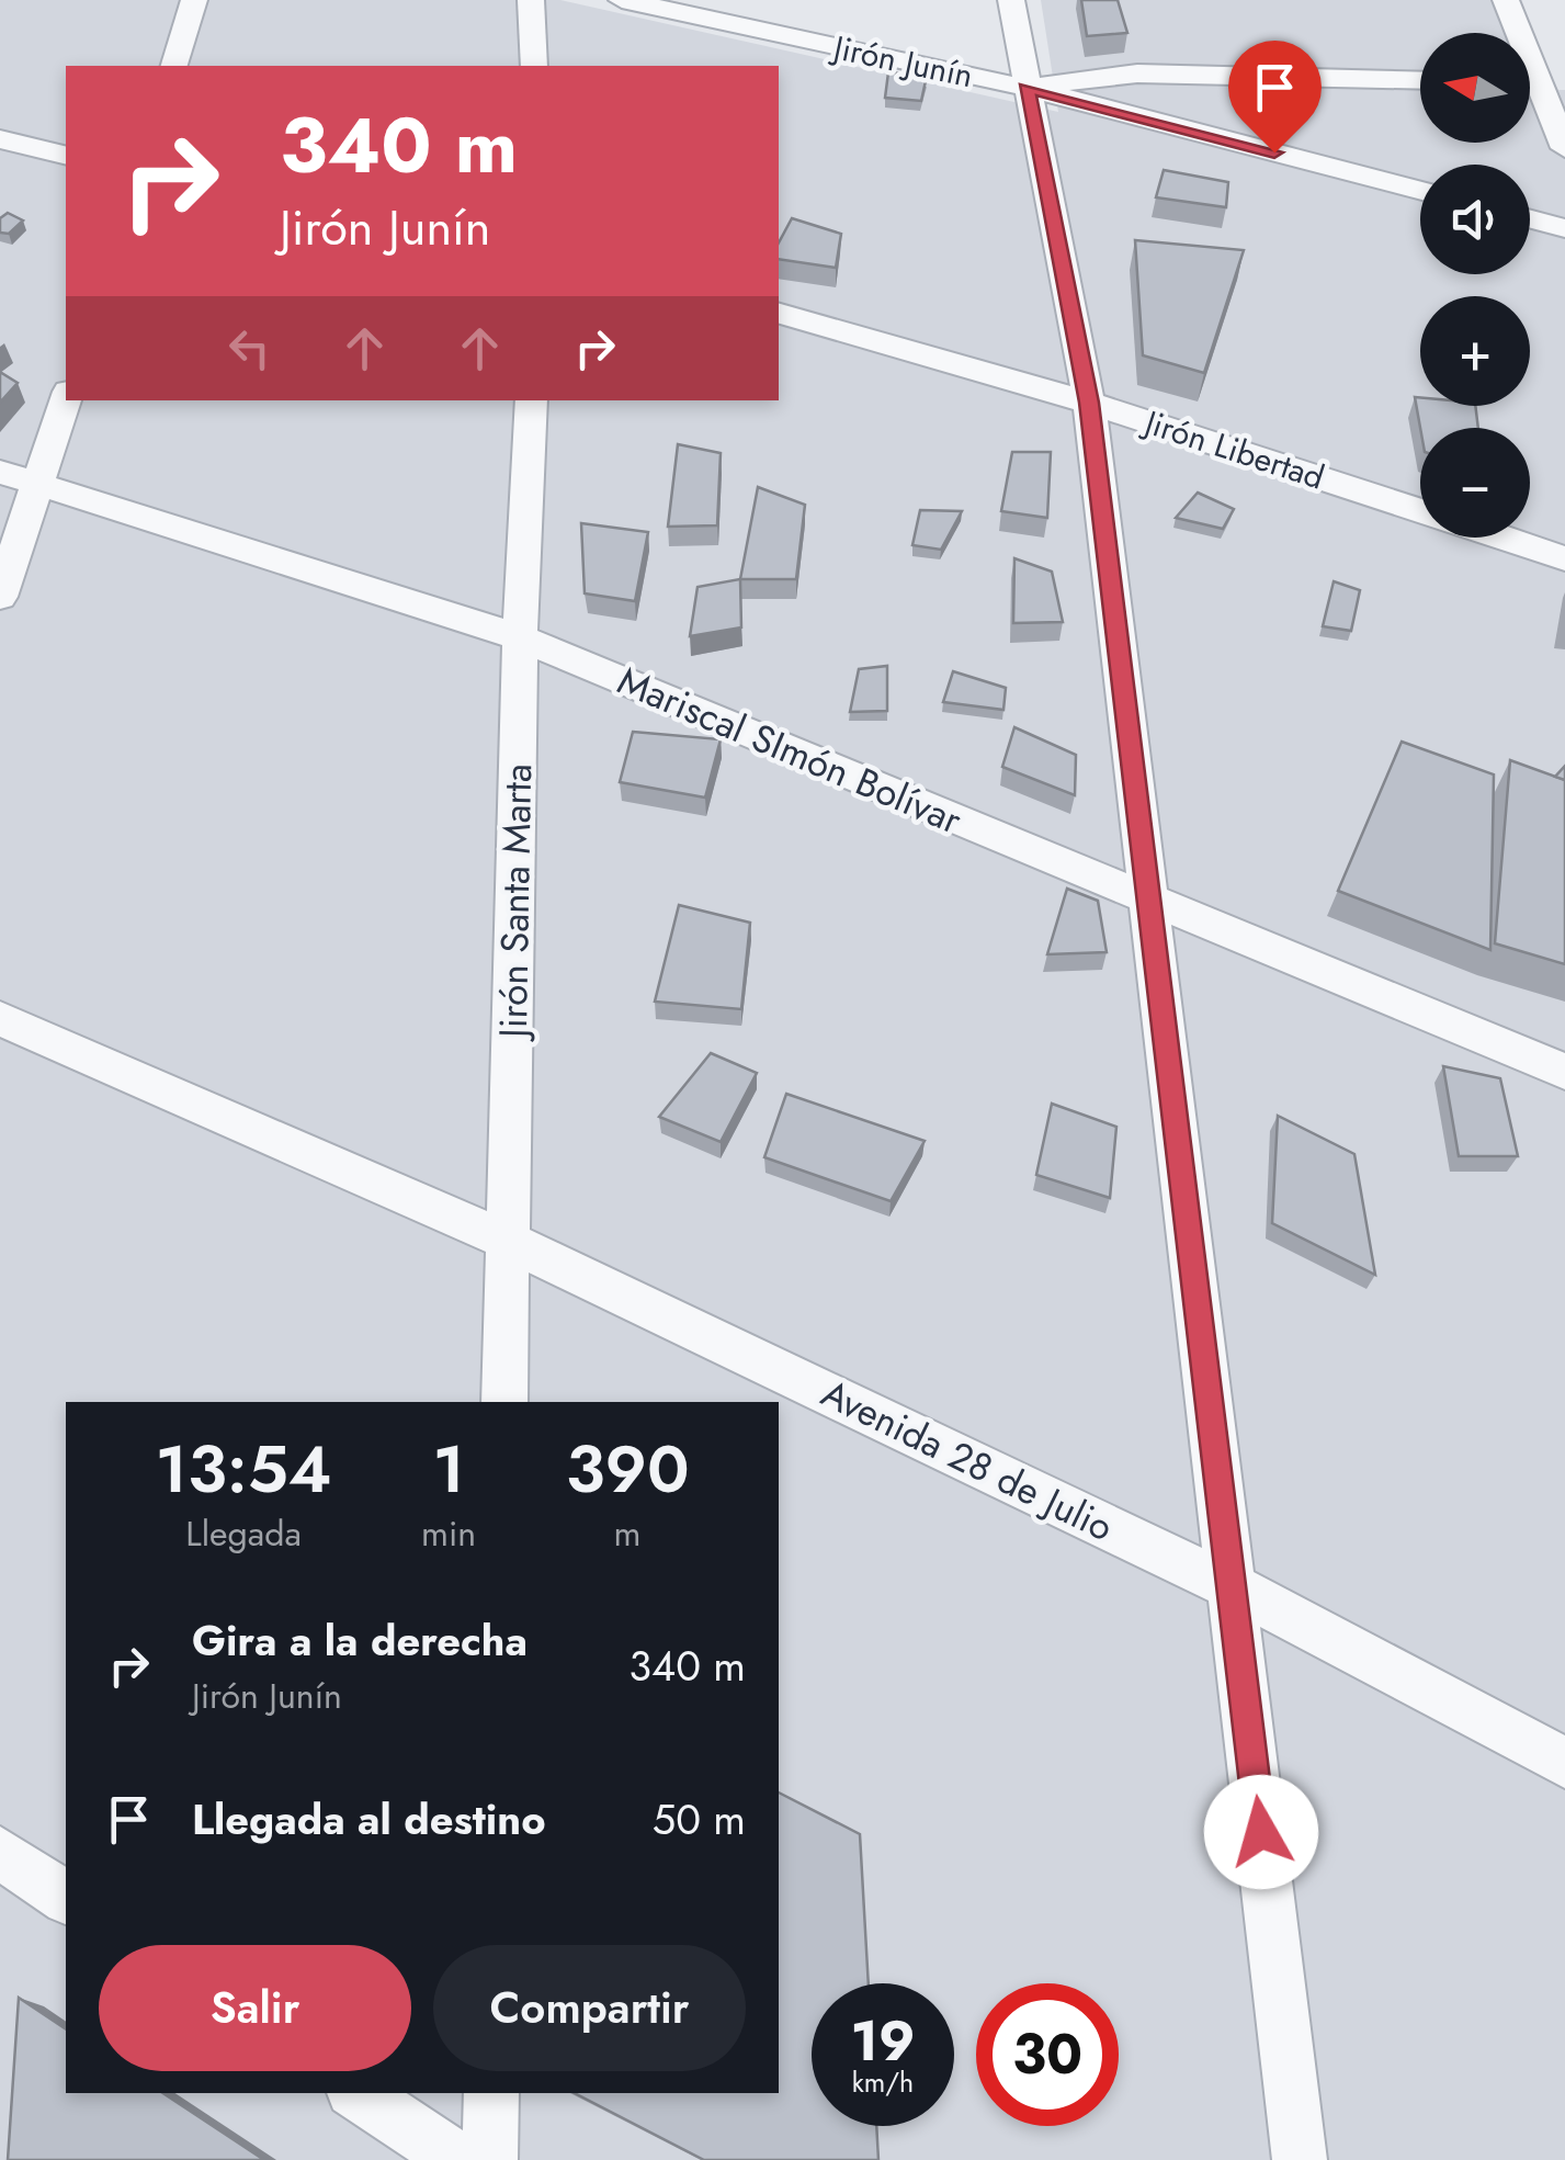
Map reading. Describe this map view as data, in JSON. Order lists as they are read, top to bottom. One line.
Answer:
{"streets":{"street":["Jirón Junín","Jirón Libertad","Mariscal SImón Bolívar","Jirón Santa Marta","Avenida 28 de Julio"]},"crossings":[["Mariscal SImón Bolívar","Jirón Santa Marta"],["Jirón Santa Marta","Avenida 28 de Julio"]],"north":"left","page":{"map_buttons":["+","−"],"turn":["340 m","Jirón Junín"],"eta":["13:54","Llegada","1","min","390","m"],"list":[{"name":"Gira a la derecha","note":"Jirón Junín","value":"340 m"},{"name":"Llegada al destino","value":"50 m"}],"buttons":["Salir","Compartir"],"speed":"19 km/h","limit":"30"}}
